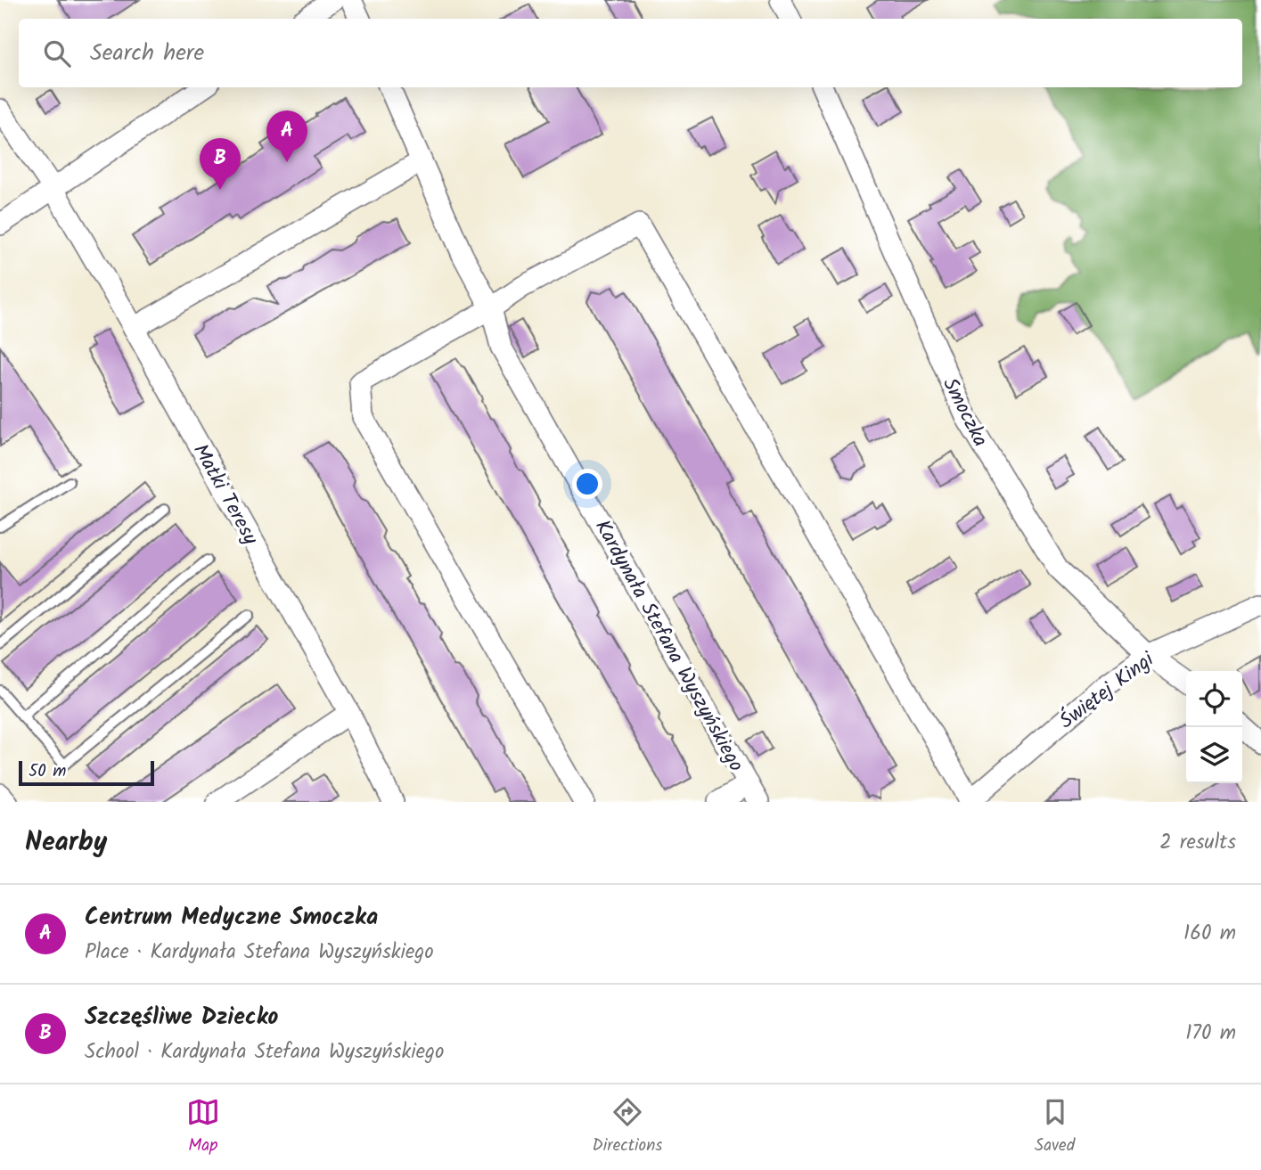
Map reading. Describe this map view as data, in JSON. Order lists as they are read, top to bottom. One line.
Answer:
{"streets":{"street":["Smoczka","Matki Teresy","Kardynała Stefana Wyszyńskiego","Świętej Kingi"]},"crossings":[["Smoczka","Świętej Kingi"]],"scale_bar":"50 m","page":{"search":"Search here","pins":["A","B"],"scale":"50 m","heading":["Nearby","2 results"],"list":[{"mark":"A","name":"Centrum Medyczne Smoczka","note":"Place · Kardynała Stefana Wyszyńskiego","value":"160 m"},{"mark":"B","name":"Szczęśliwe Dziecko","note":"School · Kardynała Stefana Wyszyńskiego","value":"170 m"}],"nav":["Map","Directions","Saved"]}}
